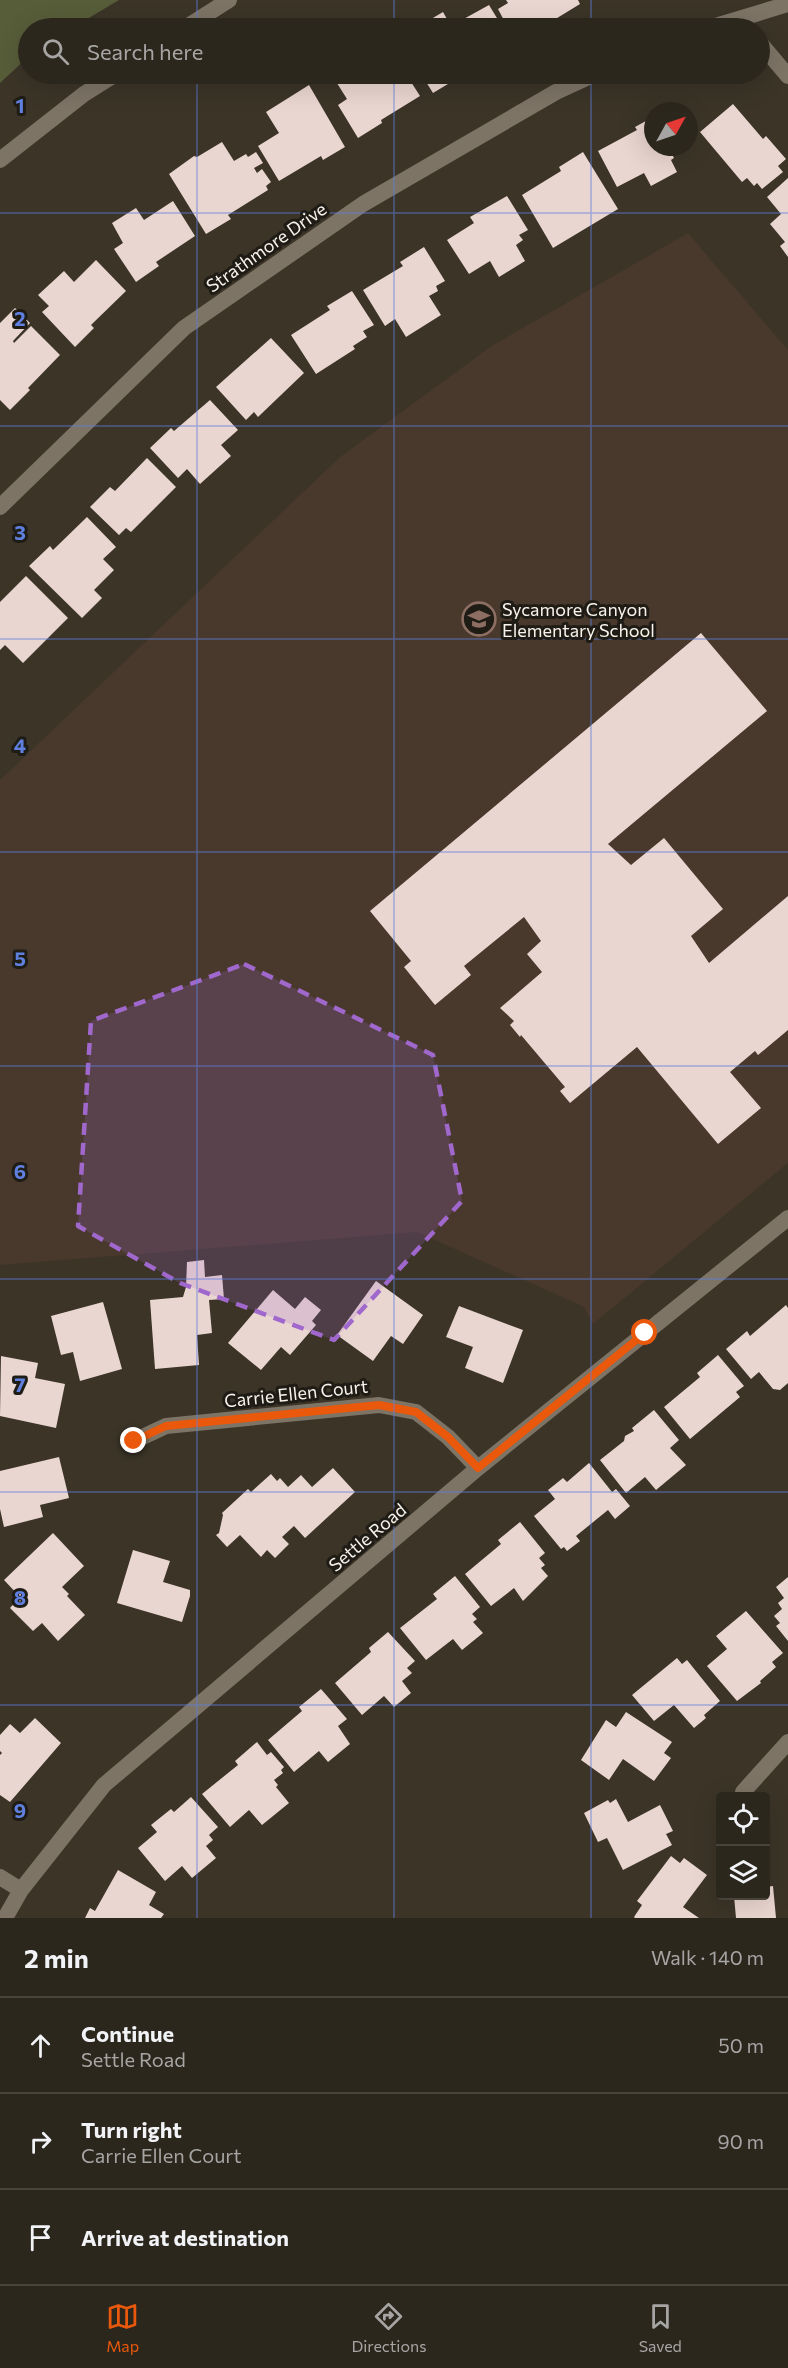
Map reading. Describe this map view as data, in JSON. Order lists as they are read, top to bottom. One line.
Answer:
{"streets":{"street":["Strathmore Drive","Carrie Ellen Court","Settle Road"]},"crossings":[["Carrie Ellen Court","Settle Road"]],"places":{"school or university":["Sycamore Canyon Elementary School"]},"north":"top right","page":{"search":"Search here","heading":["2 min","Walk · 140 m"],"list":[["Continue","Settle Road","50 m"],["Turn right","Carrie Ellen Court","90 m"],"Arrive at destination"],"nav":["Map","Directions","Saved"]},"grid":{"rows":["1","2","3","4","5","6","7","8","9"]}}
